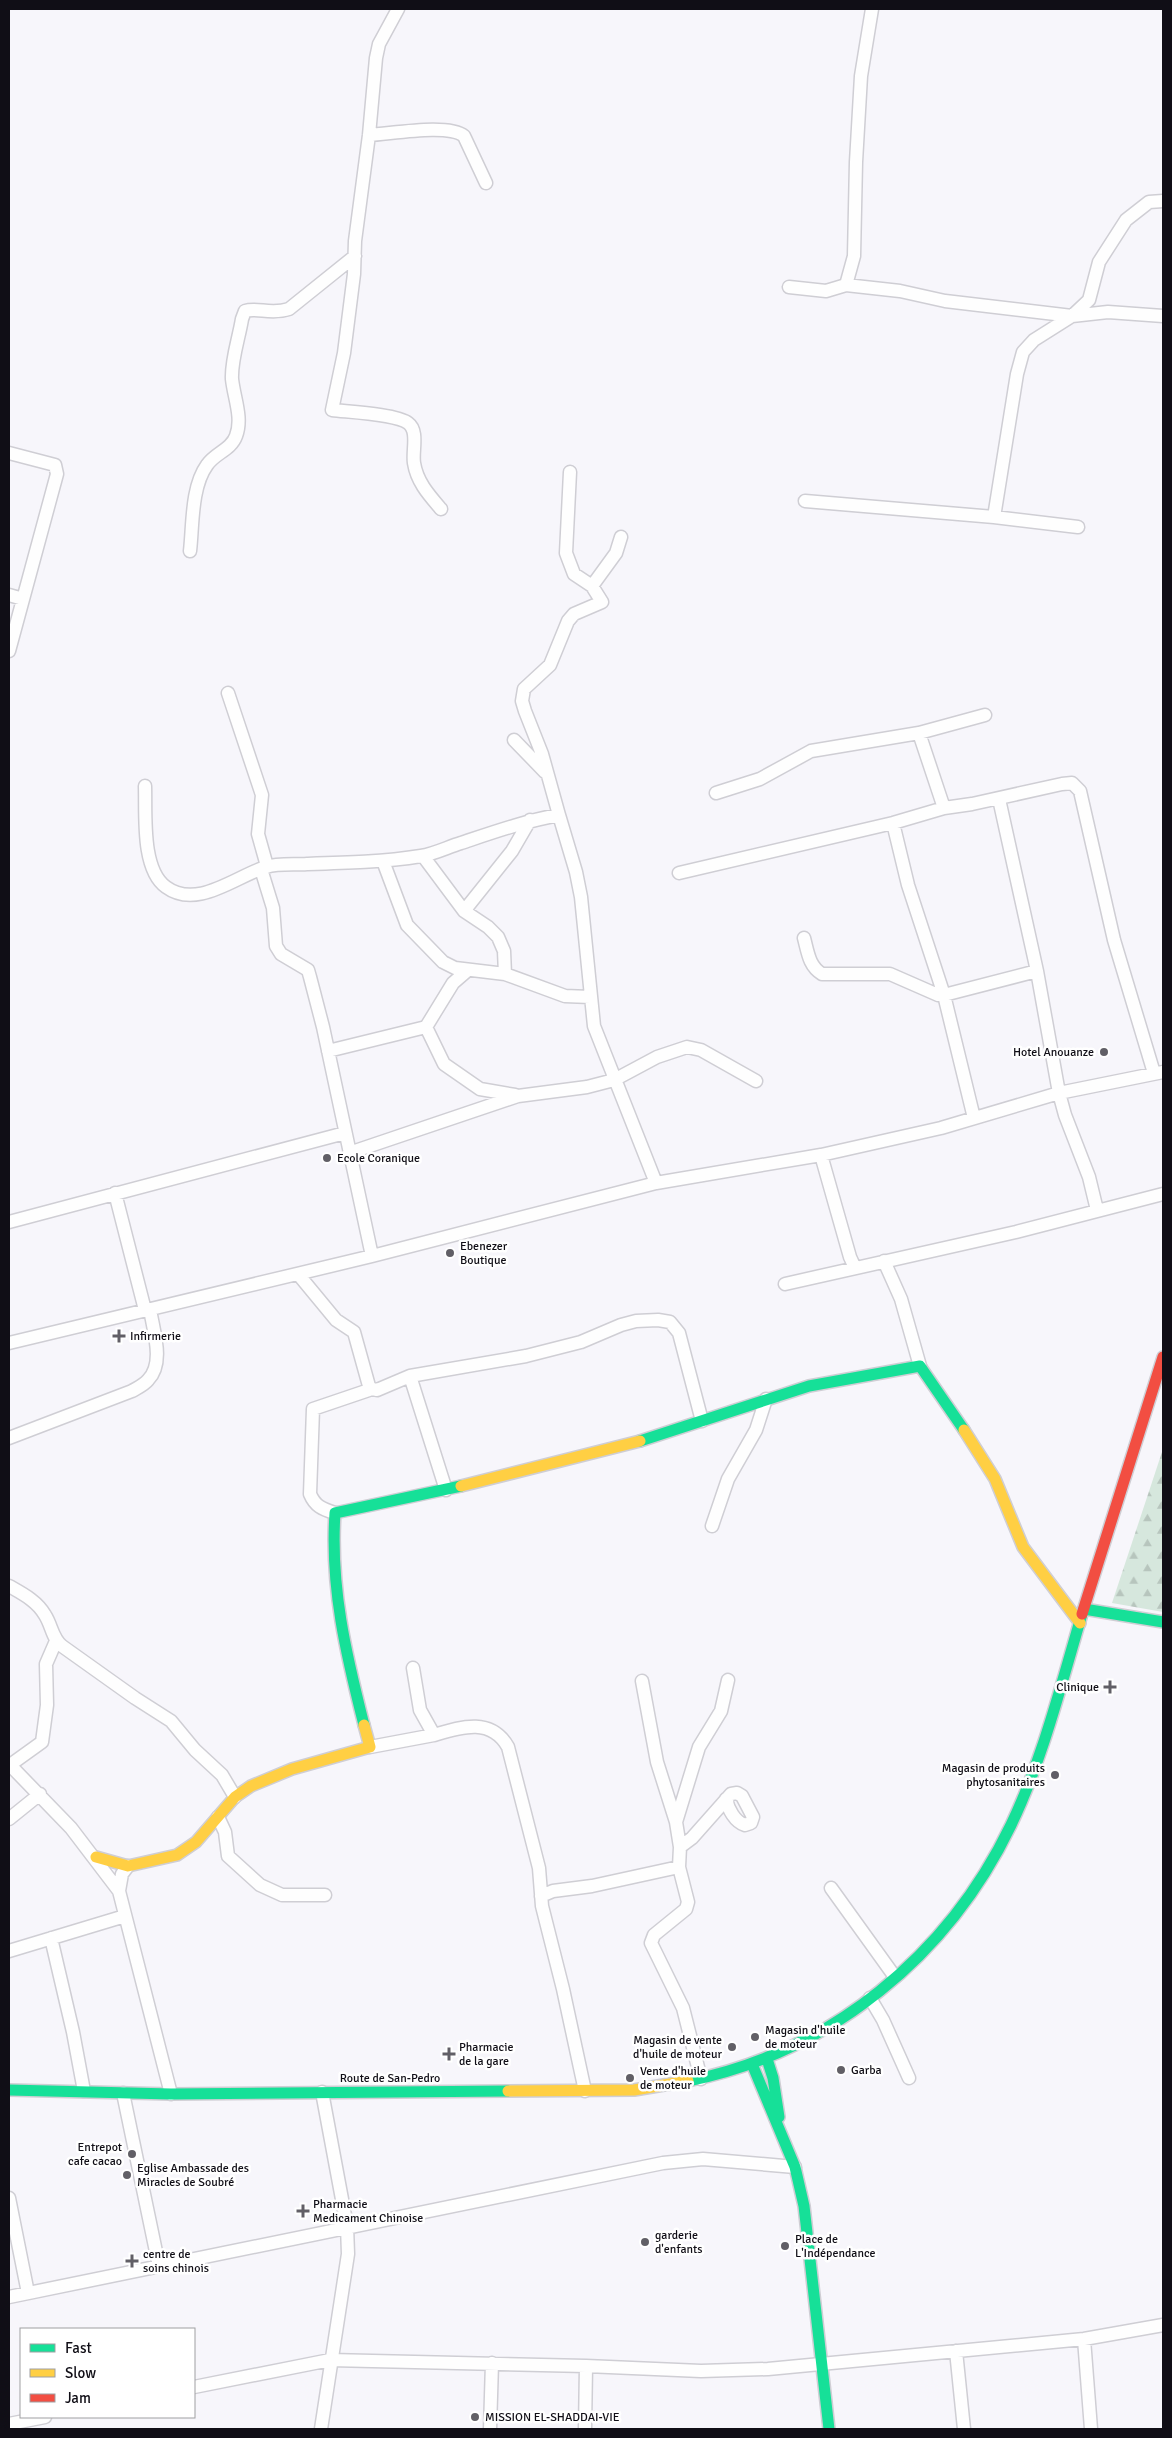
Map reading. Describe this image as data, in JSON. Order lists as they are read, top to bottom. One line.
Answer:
{"streets":{"main road":["Route de San-Pedro"]},"places":{"other":["Hotel Anouanze","Ecole Coranique","Ebenezer Boutique","Magasin de produits phytosanitaires","Magasin d'huile de moteur","Magasin de vente d'huile de moteur","Garba","Vente d'huile de moteur","Entrepot cafe cacao","Eglise Ambassade des Miracles de Soubré","garderie d'enfants","Place de L'Indépendance","MISSION EL-SHADDAI-VIE"],"health":["Infirmerie","Clinique","Pharmacie de la gare","Pharmacie Medicament Chinoise","centre de soins chinois"]},"legend":["Fast","Slow","Jam"]}
